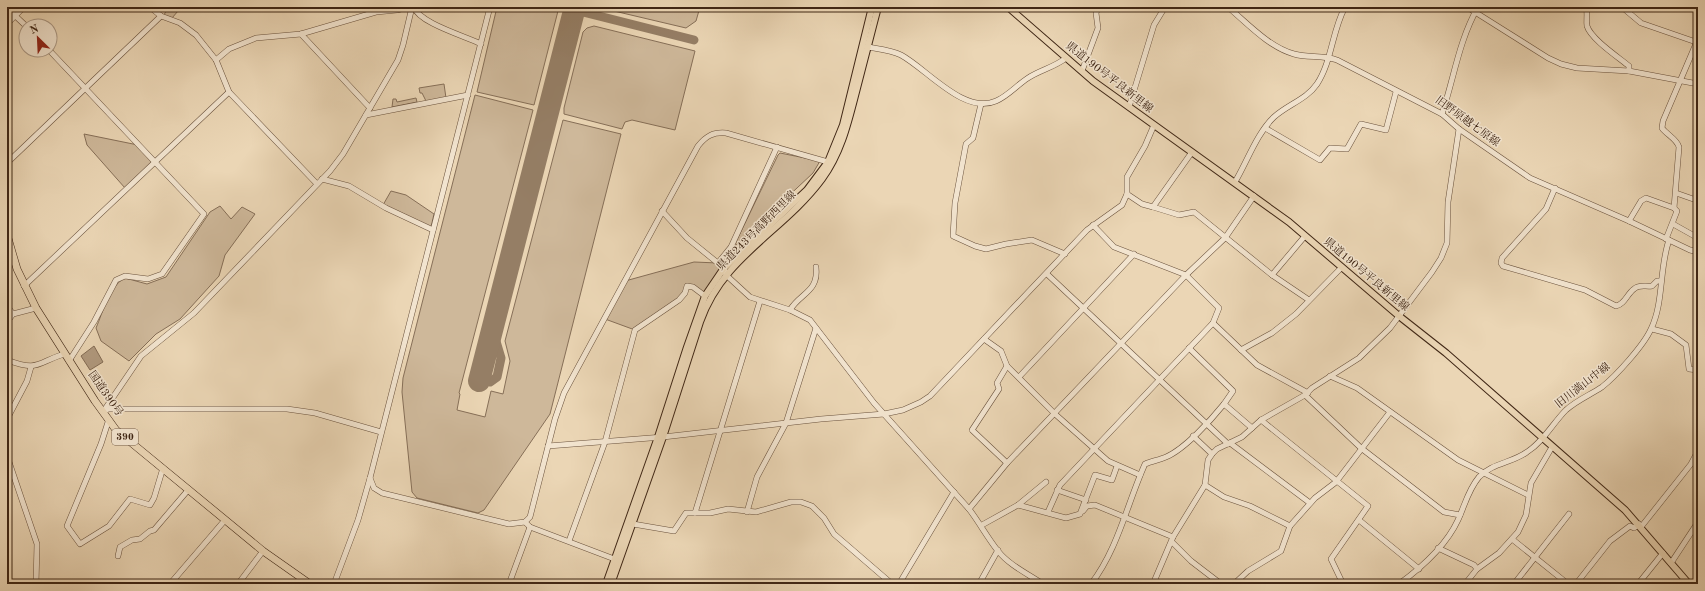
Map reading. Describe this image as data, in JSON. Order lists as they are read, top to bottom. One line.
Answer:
{"streets":{"highway":["国道390号","390"],"main road":["県道190号平良新里線","県道243号高野西里線"],"street":["旧野原越七原線","旧川満山中線"]},"crossings":[["県道190号平良新里線","旧川満山中線"],["旧野原越七原線","旧川満山中線"]],"north":"top left"}
